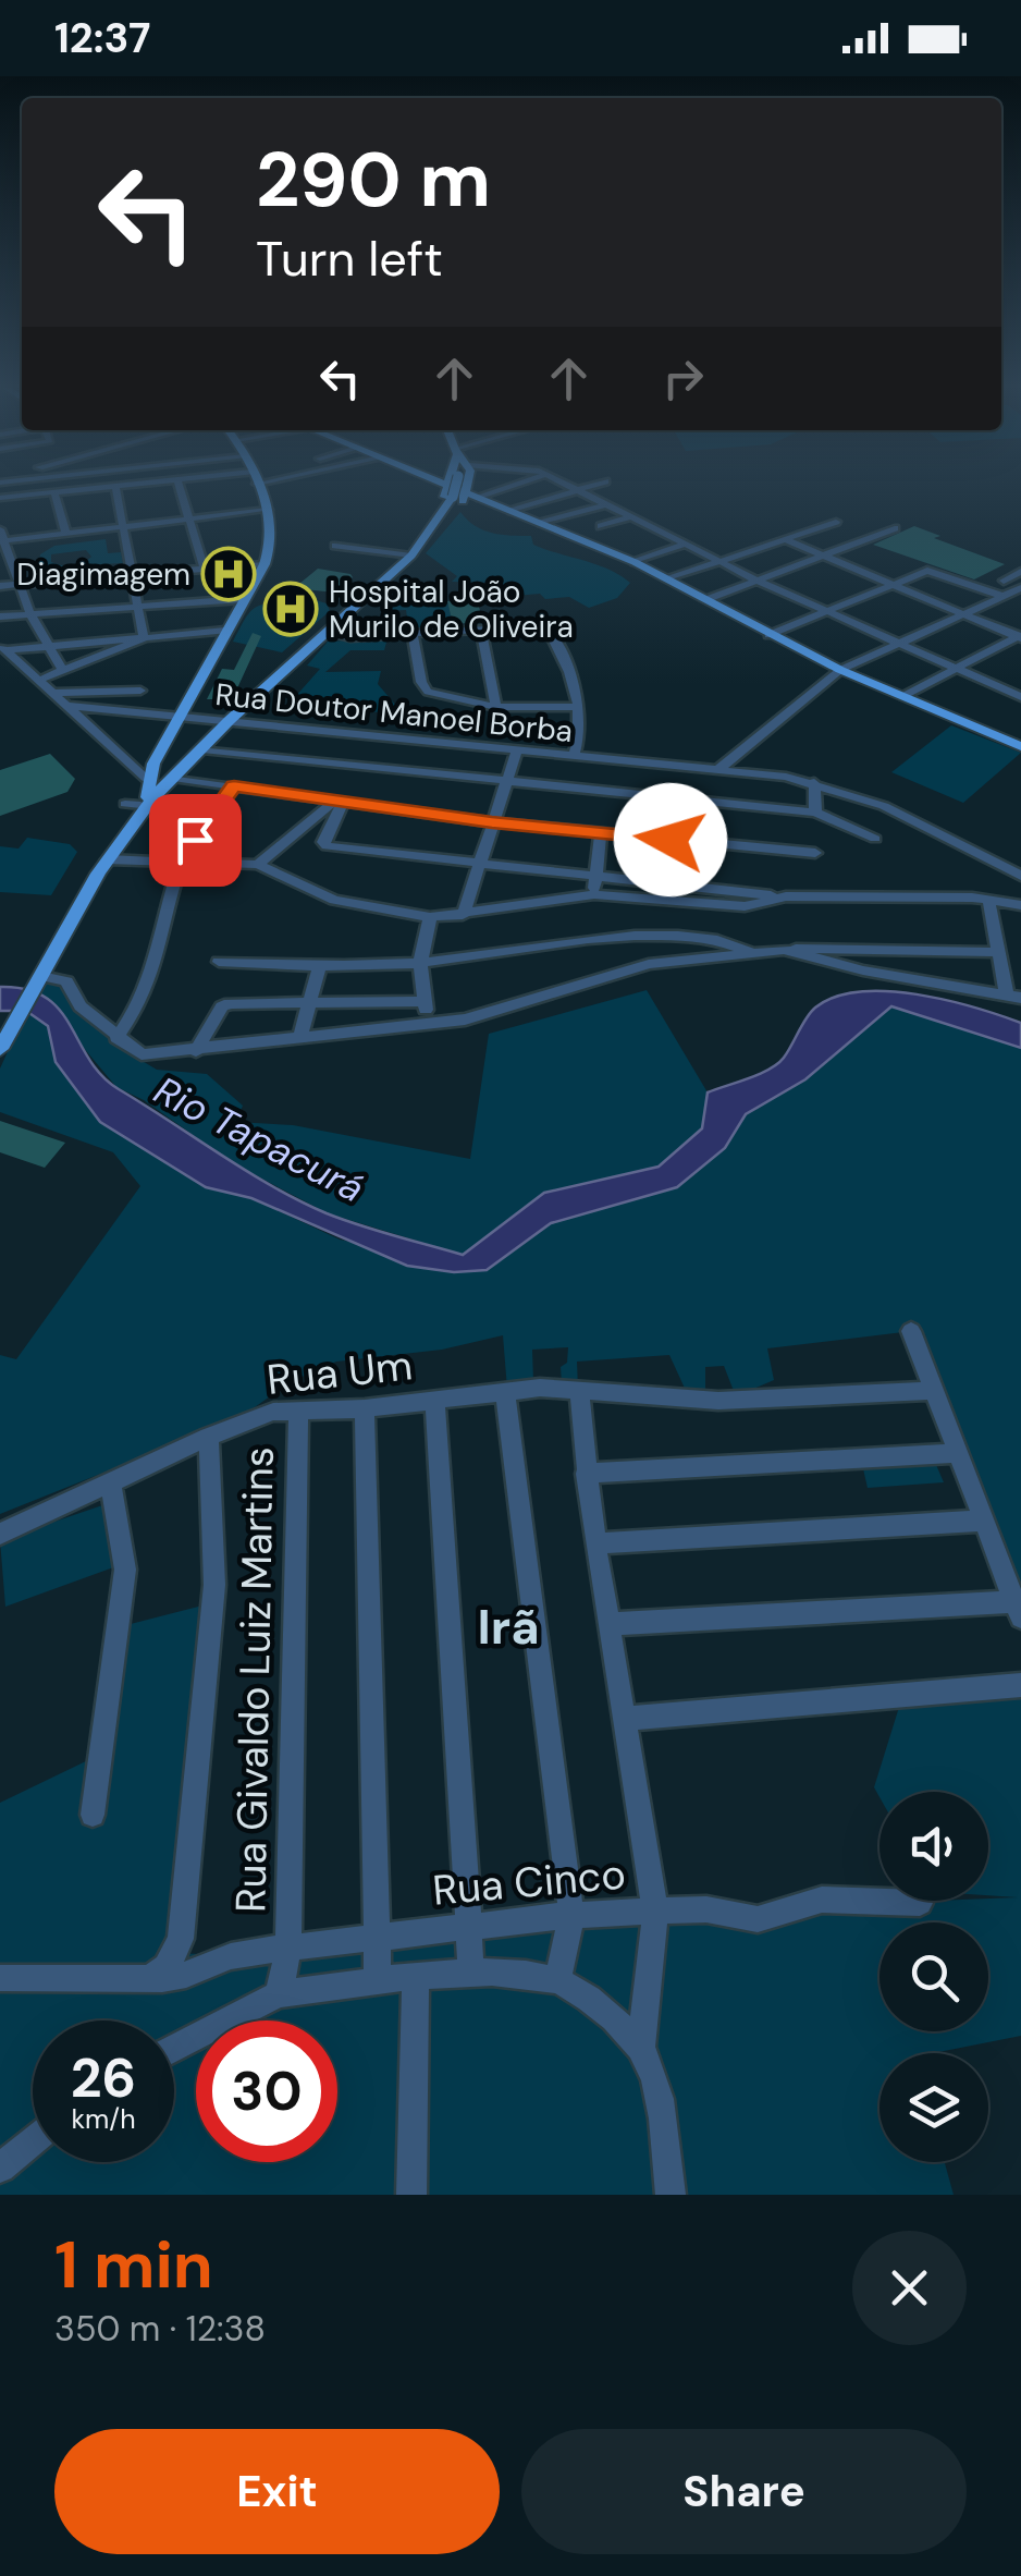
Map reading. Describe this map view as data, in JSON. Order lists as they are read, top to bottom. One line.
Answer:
{"streets":{"street":["Rua Doutor Manoel Borba","Rua Um","Rua Givaldo Luiz Martins","Rua Cinco"]},"crossings":[["Rua Um","Rua Givaldo Luiz Martins"],["Rua Givaldo Luiz Martins","Rua Cinco"]],"districts":["Irã"],"water":["Rio Tapacurá"],"places":{"hospital":["Diagimagem","Hospital João Murilo de Oliveira"]},"page":{"status":"12:37","turn":["290 m","Turn left"],"speed":"26 km/h","limit":"30","heading":["1 min","350 m · 12:38"],"buttons":["Exit","Share"]}}
